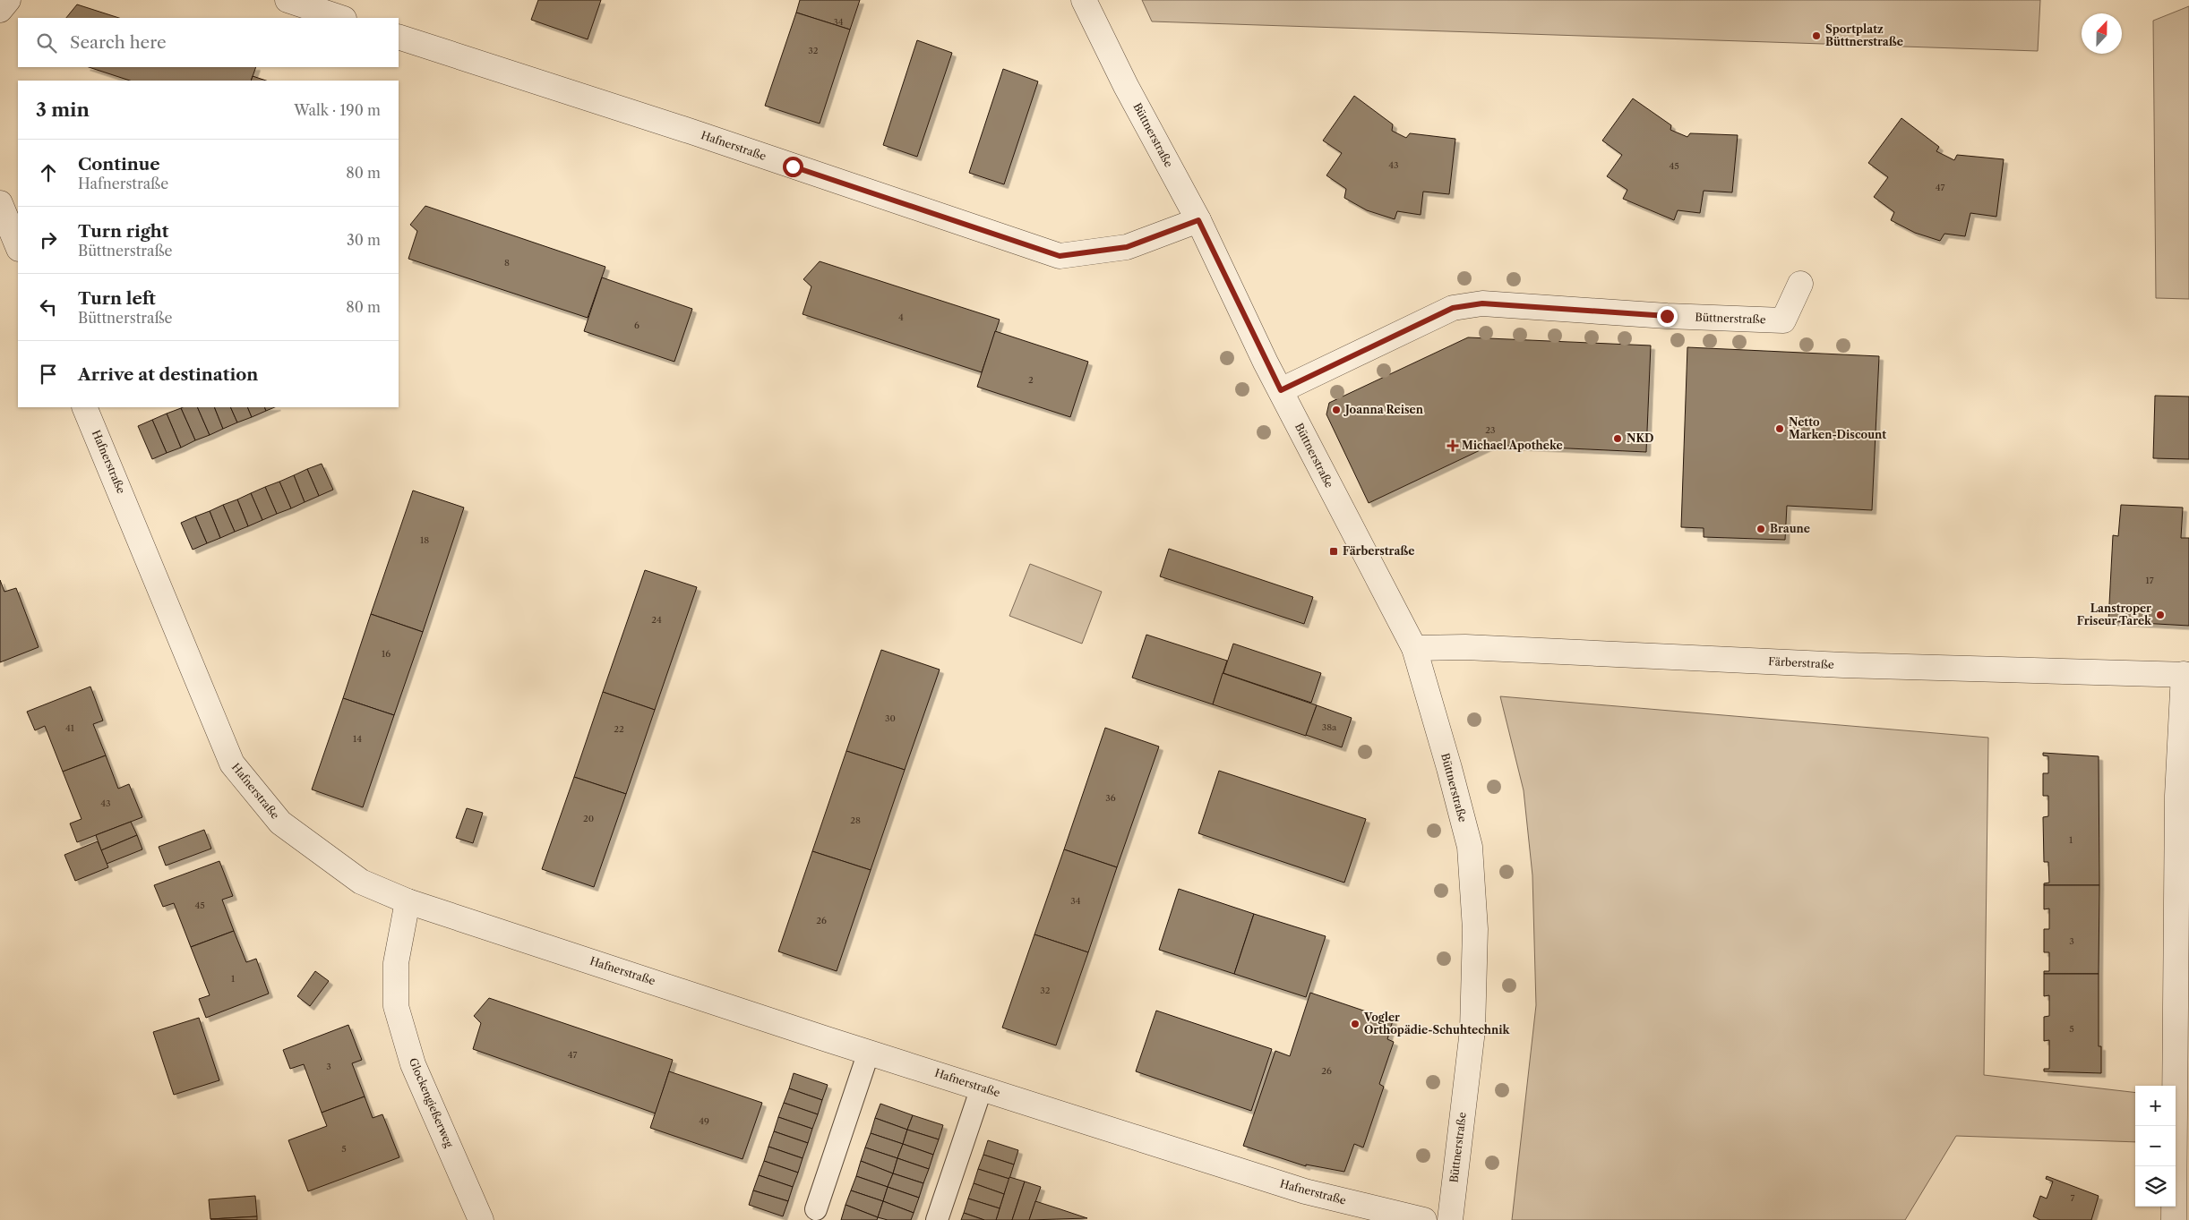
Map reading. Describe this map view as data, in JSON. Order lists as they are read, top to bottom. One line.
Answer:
{"streets":{"street":["Büttnerstraße","Hafnerstraße","Färberstraße","Glockengießerweg"]},"crossings":[["Büttnerstraße","Hafnerstraße"],["Büttnerstraße","Färberstraße"],["Hafnerstraße","Glockengießerweg"]],"places":{"other":["Sportplatz Büttnerstraße","Joanna Reisen","Netto Marken-Discount","NKD","Braune","Lanstroper Friseur Tarek","Vogler Orthopädie-Schuhtechnik"],"health":["Michael Apotheke"],"transit":["Färberstraße"]},"house_numbers":["34","32","43","45","47","8","4","6","2","23","18","17","24","16","30","38a","41","22","14","36","43","20","28","1","34","45","26","3","1","32","5","47","3","26","49","5","7"],"north":"top","page":{"search":"Search here","heading":["3 min","Walk · 190 m"],"list":[["Continue","Hafnerstraße","80 m"],["Turn right","Büttnerstraße","30 m"],["Turn left","Büttnerstraße","80 m"],"Arrive at destination"],"map_buttons":["+","−"]}}
